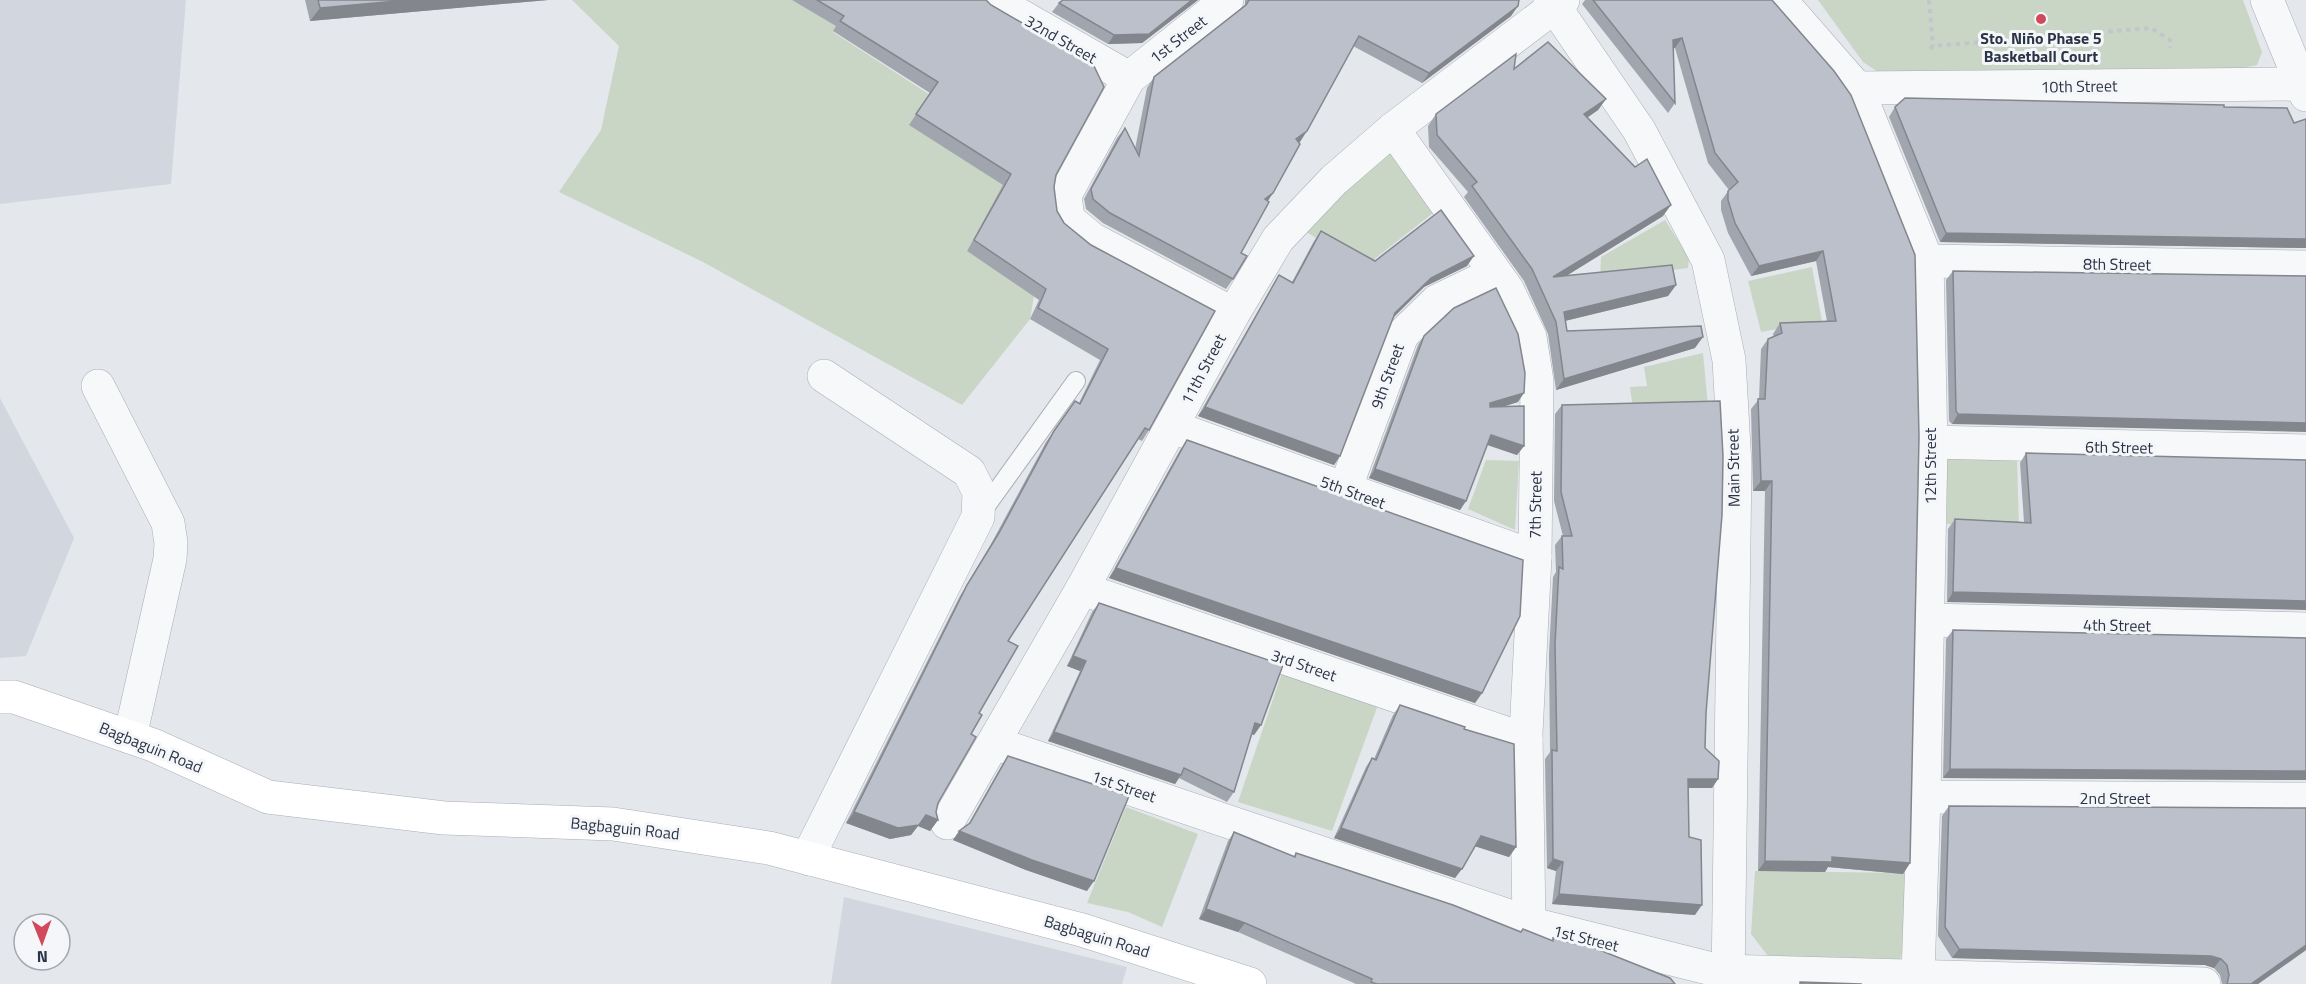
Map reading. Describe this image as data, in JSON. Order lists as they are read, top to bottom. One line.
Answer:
{"streets":{"street":["32nd Street","1st Street","10th Street","8th Street","11th Street","9th Street","6th Street","12th Street","Main Street","5th Street","7th Street","4th Street","3rd Street","Bagbaguin Road","2nd Street"]},"crossings":[["32nd Street","1st Street"],["1st Street","11th Street"],["1st Street","12th Street"],["1st Street","Main Street"],["1st Street","7th Street"],["10th Street","12th Street"],["8th Street","12th Street"],["11th Street","Main Street"],["11th Street","5th Street"],["11th Street","7th Street"],["11th Street","3rd Street"],["9th Street","5th Street"],["9th Street","7th Street"],["6th Street","12th Street"],["12th Street","4th Street"],["12th Street","2nd Street"],["5th Street","7th Street"],["7th Street","3rd Street"]],"places":["Sto. Niño Phase 5 Basketball Court"],"north":"bottom"}
